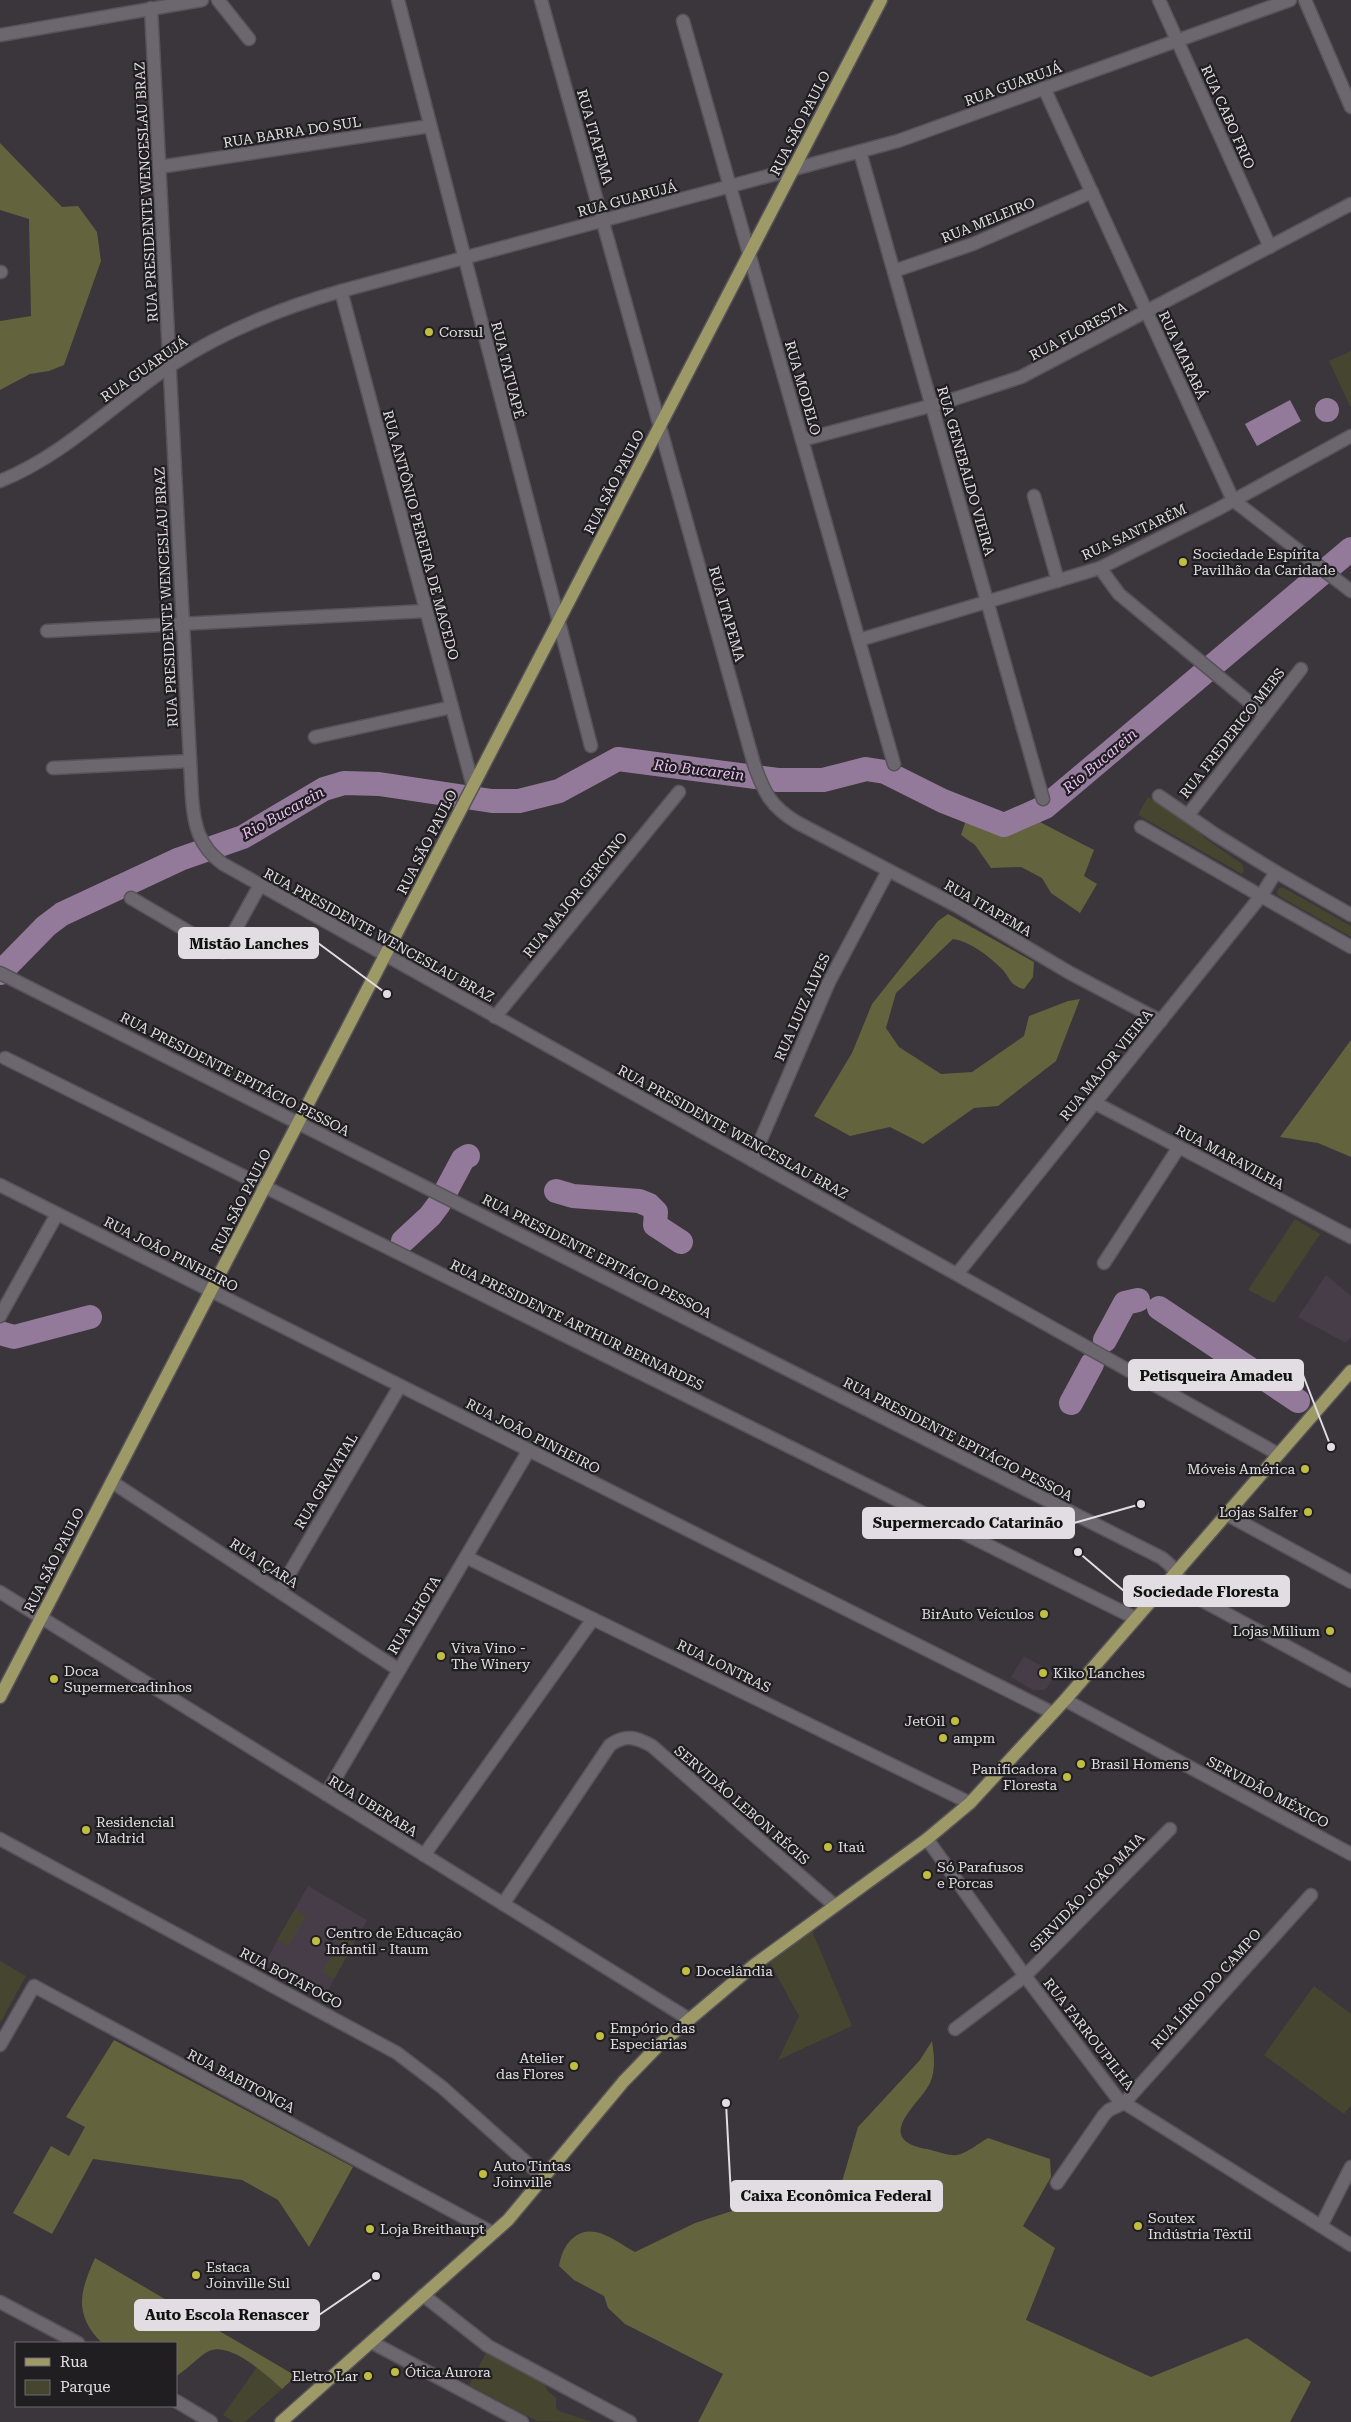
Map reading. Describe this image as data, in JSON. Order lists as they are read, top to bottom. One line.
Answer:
{"streets":{"main road":["RUA SÃO PAULO"],"street":["RUA GUARUJÁ","RUA CABO FRIO","RUA BARRA DO SUL","RUA ITAPEMA","RUA PRESIDENTE WENCESLAU BRAZ","RUA MELEIRO","RUA FLORESTA","RUA MARABÁ","RUA TATUAPÉ","RUA MODELO","RUA GENEBALDO VIEIRA","RUA SANTARÉM","RUA ANTÔNIO PEREIRA DE MACEDO","RUA FREDERICO MEBS","RUA MAJOR GERCINO","RUA LUIZ ALVES","RUA MAJOR VIEIRA","RUA PRESIDENTE EPITÁCIO PESSOA","RUA MARAVILHA","RUA JOÃO PINHEIRO","RUA PRESIDENTE ARTHUR BERNARDES","RUA GRAVATAL","RUA IÇARA","RUA ILHOTA","RUA LONTRAS","SERVIDÃO MÉXICO","SERVIDÃO LEBON RÉGIS","RUA UBERABA","SERVIDÃO JOÃO MAIA","RUA BOTAFOGO","RUA LÍRIO DO CAMPO","RUA FARROUPILHA","RUA BABITONGA"]},"crossings":[["RUA GUARUJÁ","RUA CABO FRIO"],["RUA GUARUJÁ","RUA SÃO PAULO"],["RUA GUARUJÁ","RUA ITAPEMA"],["RUA GUARUJÁ","RUA PRESIDENTE WENCESLAU BRAZ"],["RUA GUARUJÁ","RUA MARABÁ"],["RUA GUARUJÁ","RUA TATUAPÉ"],["RUA GUARUJÁ","RUA MODELO"],["RUA GUARUJÁ","RUA GENEBALDO VIEIRA"],["RUA GUARUJÁ","RUA ANTÔNIO PEREIRA DE MACEDO"],["RUA CABO FRIO","RUA FLORESTA"],["RUA SÃO PAULO","RUA ITAPEMA"],["RUA SÃO PAULO","RUA PRESIDENTE WENCESLAU BRAZ"],["RUA SÃO PAULO","RUA TATUAPÉ"],["RUA SÃO PAULO","RUA MODELO"],["RUA SÃO PAULO","RUA ANTÔNIO PEREIRA DE MACEDO"],["RUA SÃO PAULO","RUA PRESIDENTE EPITÁCIO PESSOA"],["RUA SÃO PAULO","RUA JOÃO PINHEIRO"],["RUA SÃO PAULO","RUA PRESIDENTE ARTHUR BERNARDES"],["RUA SÃO PAULO","RUA IÇARA"],["RUA SÃO PAULO","RUA UBERABA"],["RUA BARRA DO SUL","RUA PRESIDENTE WENCESLAU BRAZ"],["RUA BARRA DO SUL","RUA TATUAPÉ"],["RUA ITAPEMA","RUA LUIZ ALVES"],["RUA ITAPEMA","RUA MAJOR VIEIRA"],["RUA PRESIDENTE WENCESLAU BRAZ","RUA MAJOR GERCINO"],["RUA PRESIDENTE WENCESLAU BRAZ","RUA LUIZ ALVES"],["RUA PRESIDENTE WENCESLAU BRAZ","RUA MAJOR VIEIRA"],["RUA MELEIRO","RUA MARABÁ"],["RUA MELEIRO","RUA GENEBALDO VIEIRA"],["RUA FLORESTA","RUA MARABÁ"],["RUA FLORESTA","RUA MODELO"],["RUA FLORESTA","RUA GENEBALDO VIEIRA"],["RUA MARABÁ","RUA SANTARÉM"],["RUA MODELO","RUA SANTARÉM"],["RUA GENEBALDO VIEIRA","RUA SANTARÉM"],["RUA MAJOR VIEIRA","RUA MARAVILHA"],["RUA JOÃO PINHEIRO","RUA GRAVATAL"],["RUA JOÃO PINHEIRO","RUA ILHOTA"],["RUA GRAVATAL","RUA IÇARA"],["RUA IÇARA","RUA ILHOTA"],["RUA ILHOTA","RUA LONTRAS"],["RUA ILHOTA","RUA UBERABA"],["SERVIDÃO LEBON RÉGIS","RUA UBERABA"],["SERVIDÃO JOÃO MAIA","RUA FARROUPILHA"],["RUA LÍRIO DO CAMPO","RUA FARROUPILHA"]],"water":["Rio Bucarein"],"places":["Corsul","Sociedade Espírita Pavilhão da Caridade","Mistão Lanches","Petisqueira Amadeu","Móveis América","Supermercado Catarinão","Lojas Salfer","Sociedade Floresta","BirAuto Veículos","Lojas Milium","Viva Vino - The Winery","Kiko Lanches","Doca Supermercadinhos","JetOil","ampm","Brasil Homens","Panificadora Floresta","Residencial Madrid","Itaú","Só Parafusos e Porcas","Centro de Educação Infantil - Itaum","Docelândia","Empório das Especiarias","Atelier das Flores","Caixa Econômica Federal","Auto Tintas Joinville","Soutex Indústria Têxtil","Loja Breithaupt","Estaca Joinville Sul","Auto Escola Renascer","Ótica Aurora","Eletro Lar"],"legend":["Rua","Parque"]}
